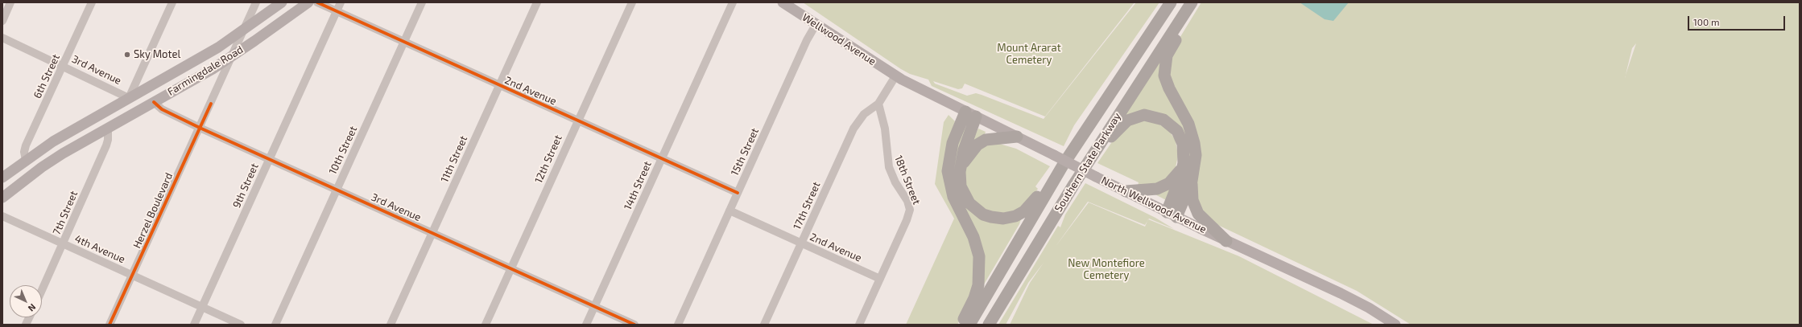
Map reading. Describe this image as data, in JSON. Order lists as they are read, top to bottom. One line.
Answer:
{"streets":{"highway":["Southern State Parkway"],"main road":["Wellwood Avenue","Farmingdale Road","North Wellwood Avenue"],"street":["3rd Avenue","6th Street","2nd Avenue","10th Street","15th Street","11th Street","12th Street","18th Street","9th Street","14th Street","17th Street","Herzel Boulevard","7th Street","4th Avenue"]},"crossings":[["Wellwood Avenue","15th Street"],["Wellwood Avenue","North Wellwood Avenue"],["3rd Avenue","Farmingdale Road"],["3rd Avenue","6th Street"],["3rd Avenue","10th Street"],["3rd Avenue","11th Street"],["3rd Avenue","12th Street"],["3rd Avenue","9th Street"],["3rd Avenue","14th Street"],["3rd Avenue","Herzel Boulevard"],["Farmingdale Road","6th Street"],["Farmingdale Road","Herzel Boulevard"],["Farmingdale Road","7th Street"],["2nd Avenue","10th Street"],["2nd Avenue","15th Street"],["2nd Avenue","11th Street"],["2nd Avenue","12th Street"],["2nd Avenue","18th Street"],["2nd Avenue","9th Street"],["2nd Avenue","14th Street"],["2nd Avenue","17th Street"],["18th Street","17th Street"],["9th Street","4th Avenue"],["Herzel Boulevard","4th Avenue"],["7th Street","4th Avenue"]],"parks":["Mount Ararat Cemetery","New Montefiore Cemetery"],"places":["Sky Motel"],"scale_bar":"100 m","north":"bottom right"}
